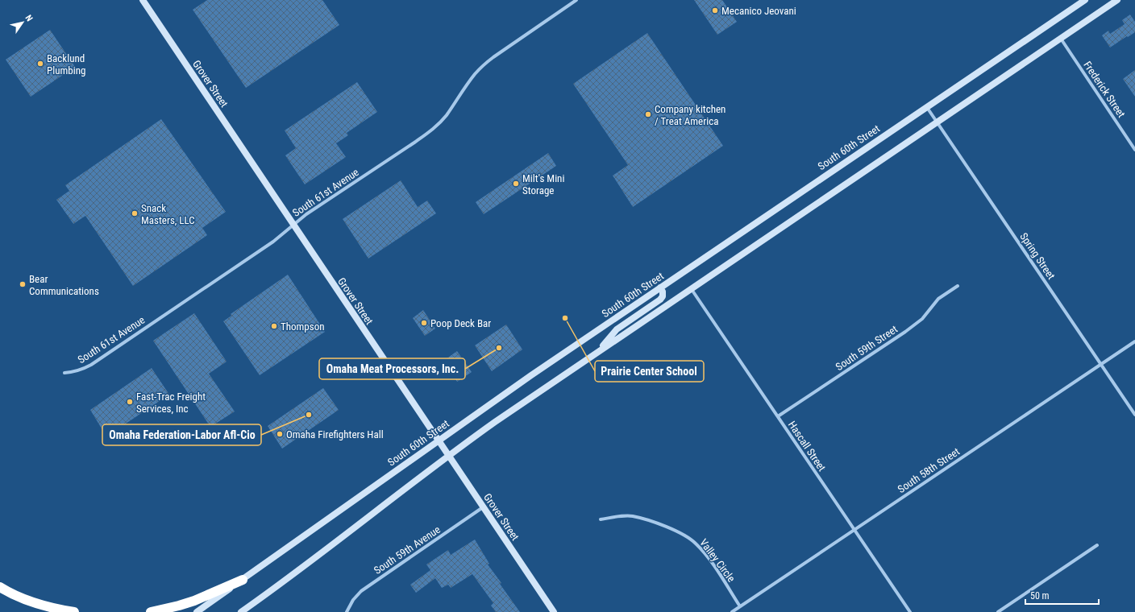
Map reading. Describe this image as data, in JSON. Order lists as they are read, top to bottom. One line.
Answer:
{"streets":{"main road":["Grover Street","South 60th Street"],"street":["Frederick Street","South 61st Avenue","Spring Street","South 59th Street","Hascall Street","South 58th Street","South 59th Avenue","Valley Circle"]},"crossings":[["Grover Street","South 60th Street"],["Grover Street","South 61st Avenue"],["Grover Street","South 59th Avenue"],["South 60th Street","Spring Street"],["Spring Street","South 58th Street"],["South 59th Street","Hascall Street"],["Hascall Street","South 58th Street"],["South 58th Street","Valley Circle"]],"places":["Mecanico Jeovani","Backlund Plumbing","Company kitchen / Treat America","Milt's Mini Storage","Snack Masters, LLC","Bear Communications","Prairie Center School","Poop Deck Bar","Thompson","Omaha Meat Processors, Inc.","Fast-Trac Freight Services, Inc","Omaha Federation-Labor Afl-Cio","Omaha Firefighters Hall"],"scale_bar":"50 m","north":"top right"}
